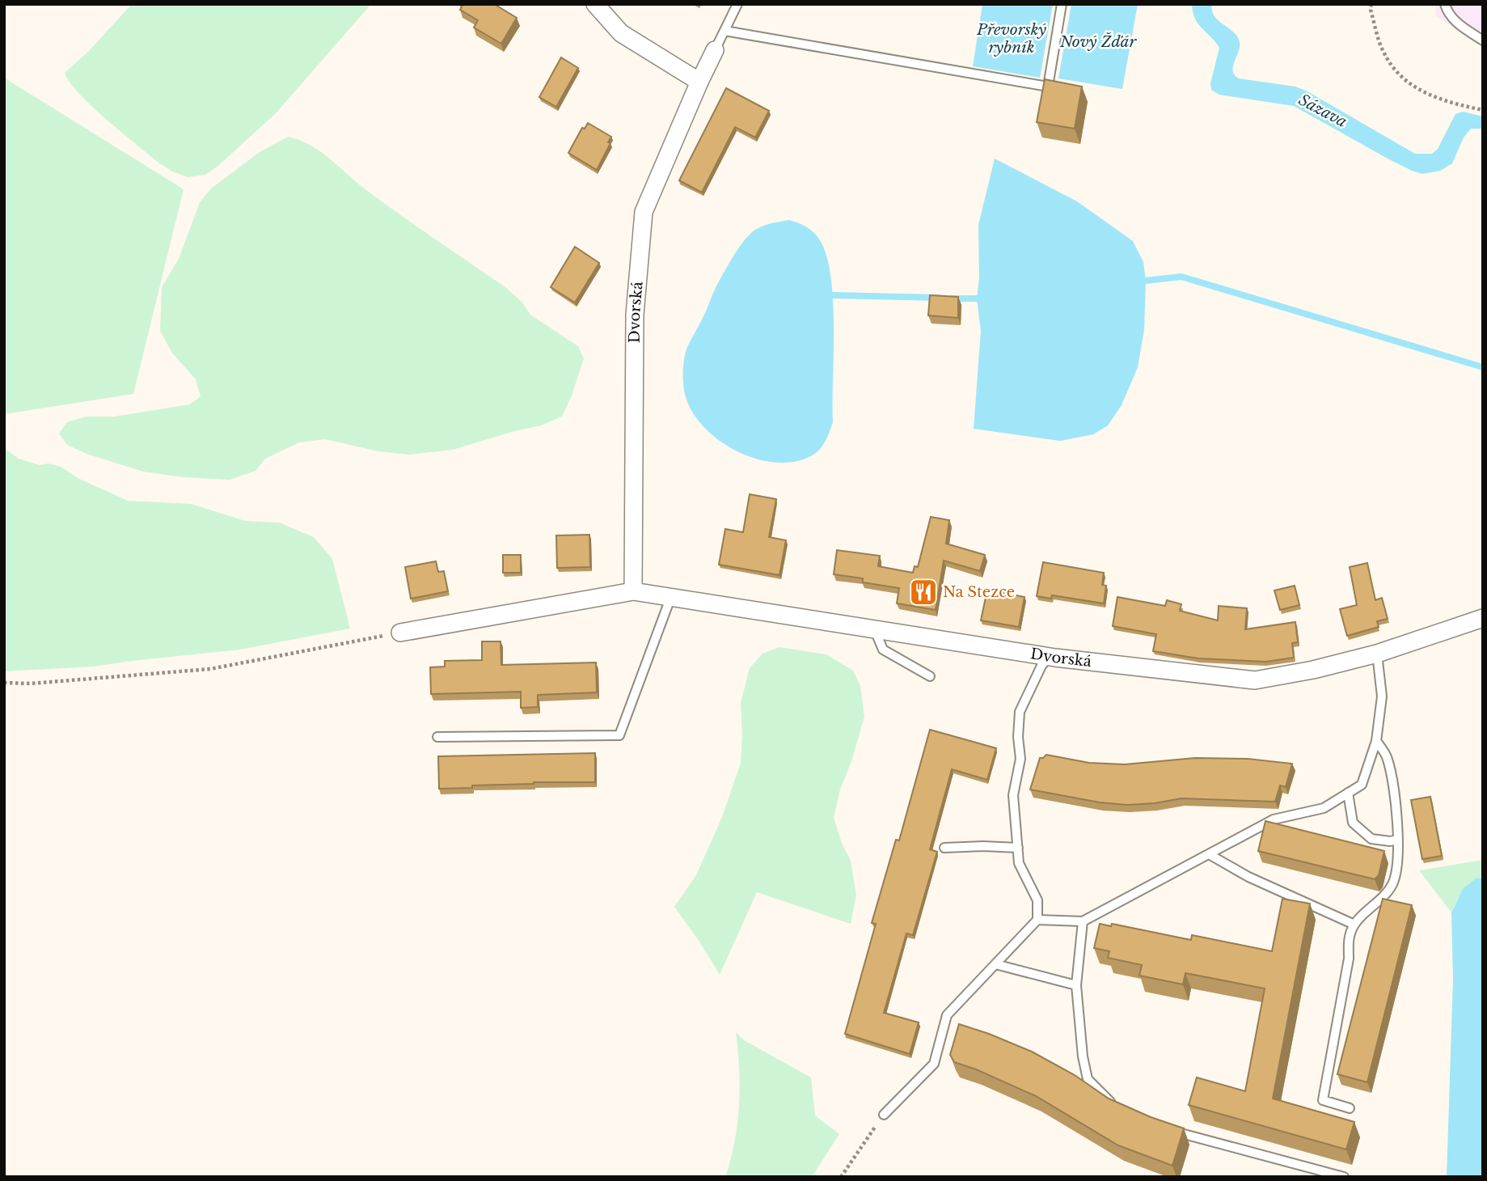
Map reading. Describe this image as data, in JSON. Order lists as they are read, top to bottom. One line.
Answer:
{"streets":{"street":["Dvorská"]},"water":["Převorský rybník","Nový Žďár","Sázava"],"places":{"restaurant":["Na Stezce"]}}
